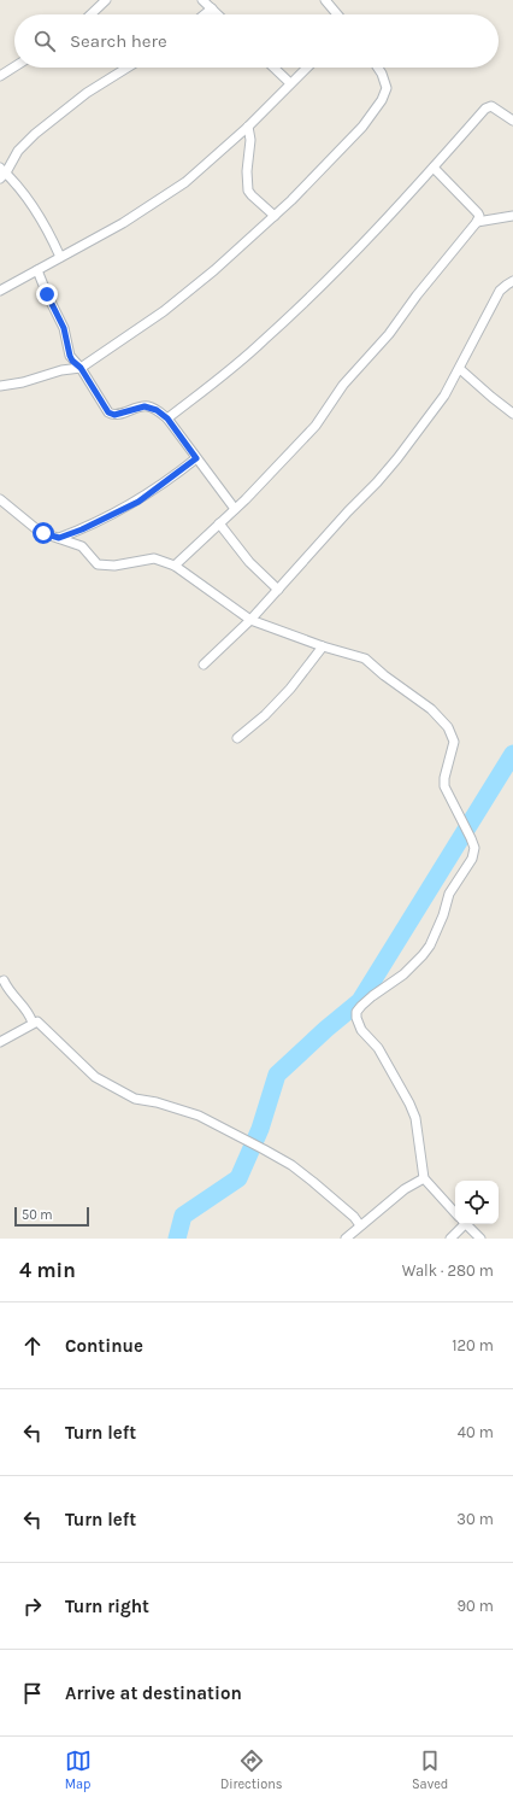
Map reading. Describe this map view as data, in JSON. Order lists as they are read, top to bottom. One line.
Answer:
{"scale_bar":"50 m","page":{"search":"Search here","scale":"50 m","heading":["4 min","Walk · 280 m"],"list":[["Continue","120 m"],["Turn left","40 m"],["Turn left","30 m"],["Turn right","90 m"],"Arrive at destination"],"nav":["Map","Directions","Saved"]}}
